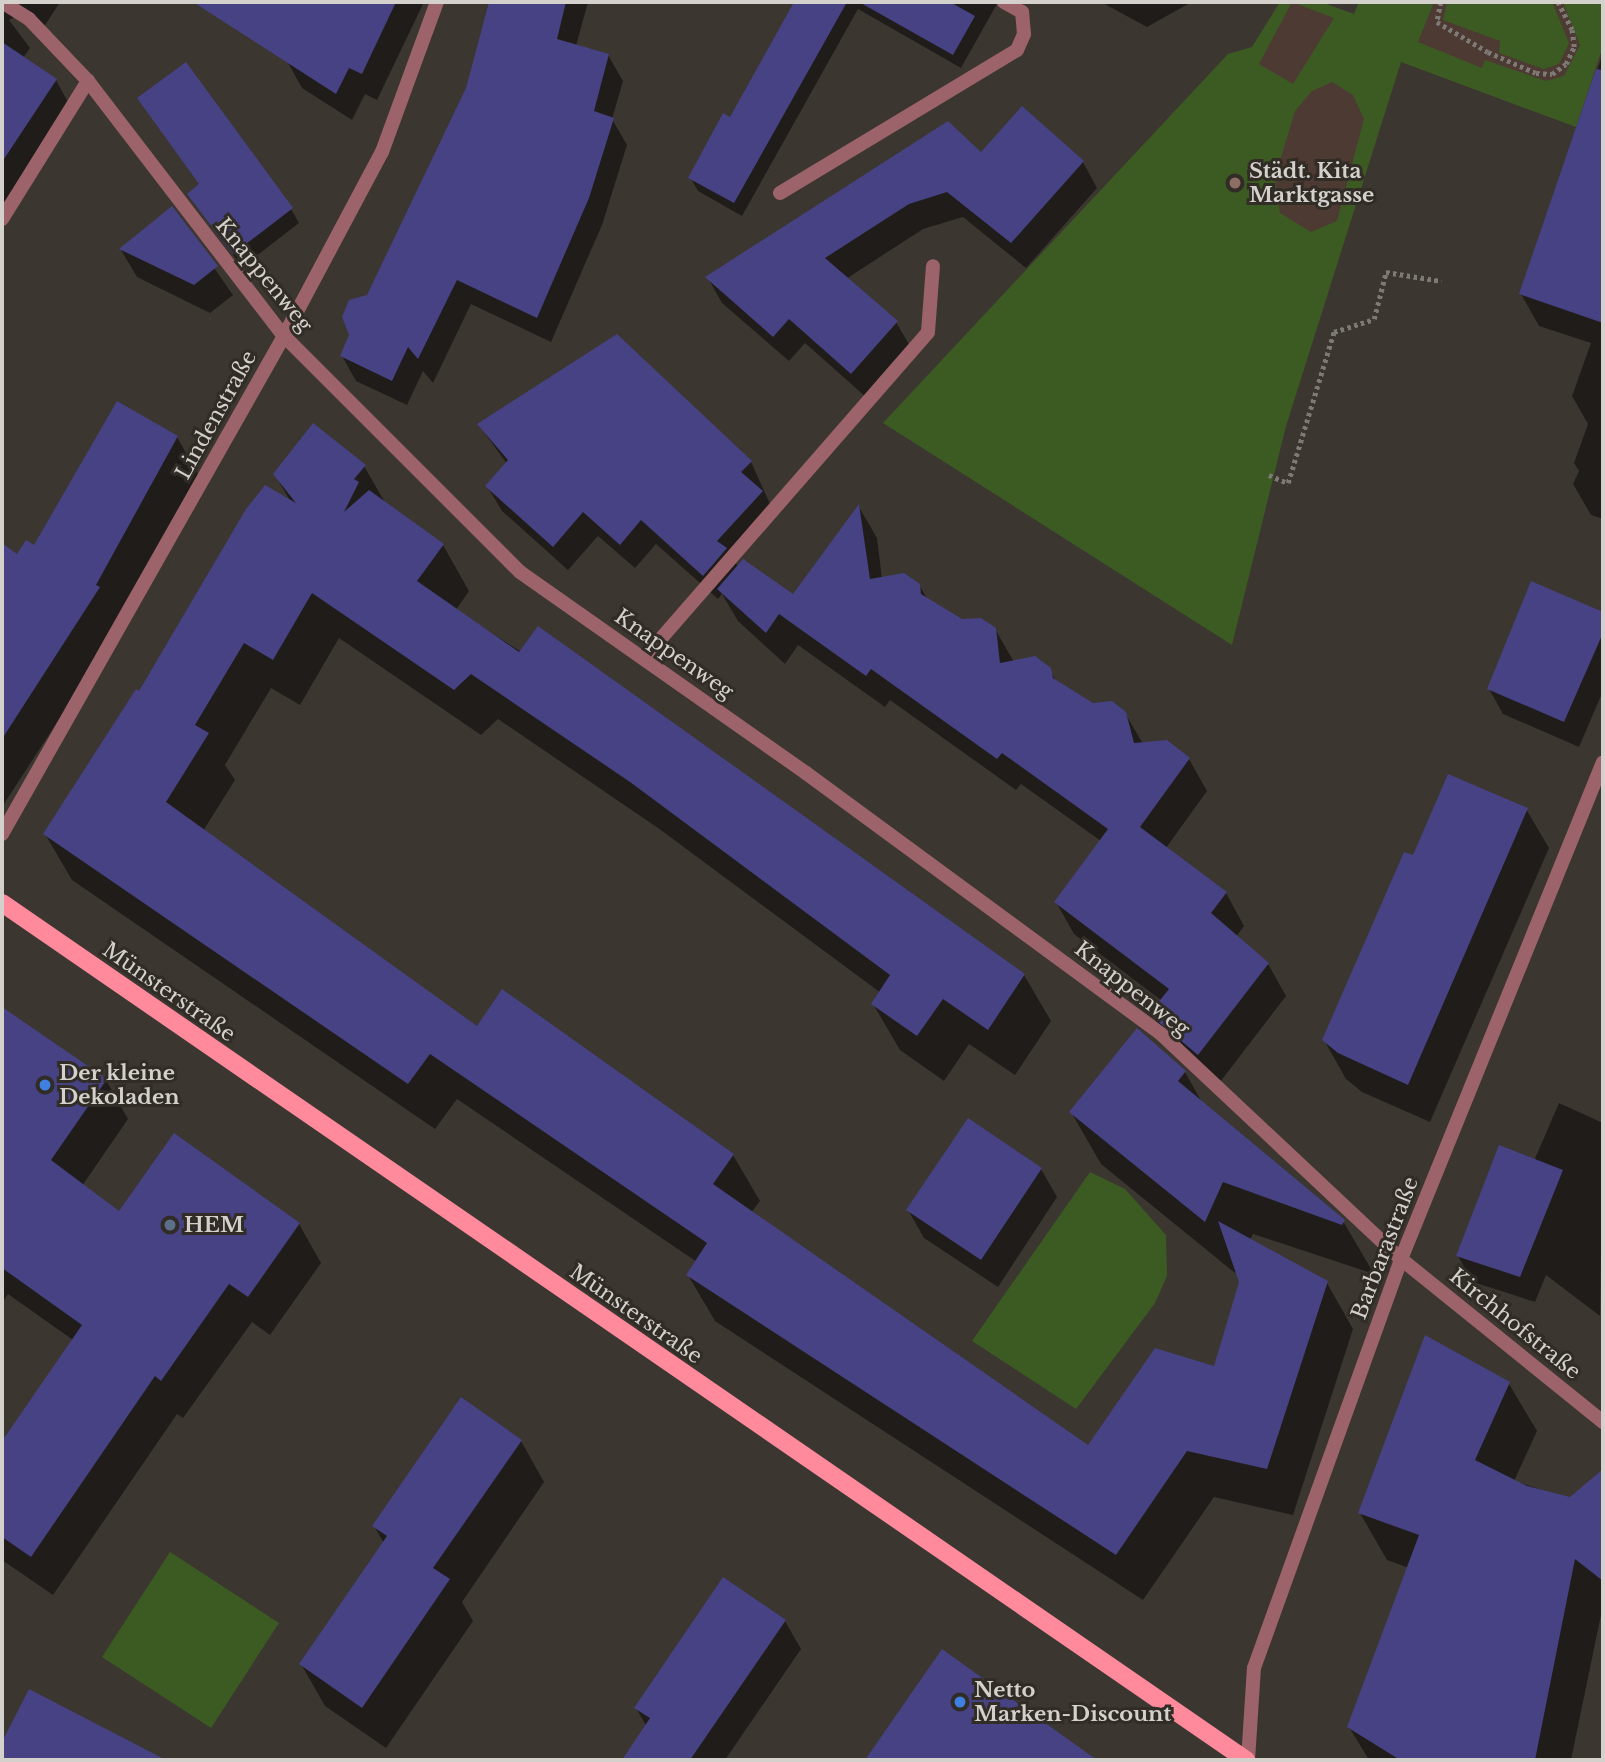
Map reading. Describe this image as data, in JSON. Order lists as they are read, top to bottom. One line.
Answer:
{"streets":{"main road":["Münsterstraße"],"street":["Knappenweg","Lindenstraße","Barbarastraße","Kirchhofstraße"]},"crossings":[["Knappenweg","Lindenstraße"],["Knappenweg","Barbarastraße"],["Knappenweg","Kirchhofstraße"],["Münsterstraße","Barbarastraße"],["Barbarastraße","Kirchhofstraße"]],"places":["Städt. Kita Marktgasse","Der kleine Dekoladen","HEM","Netto Marken-Discount"]}
